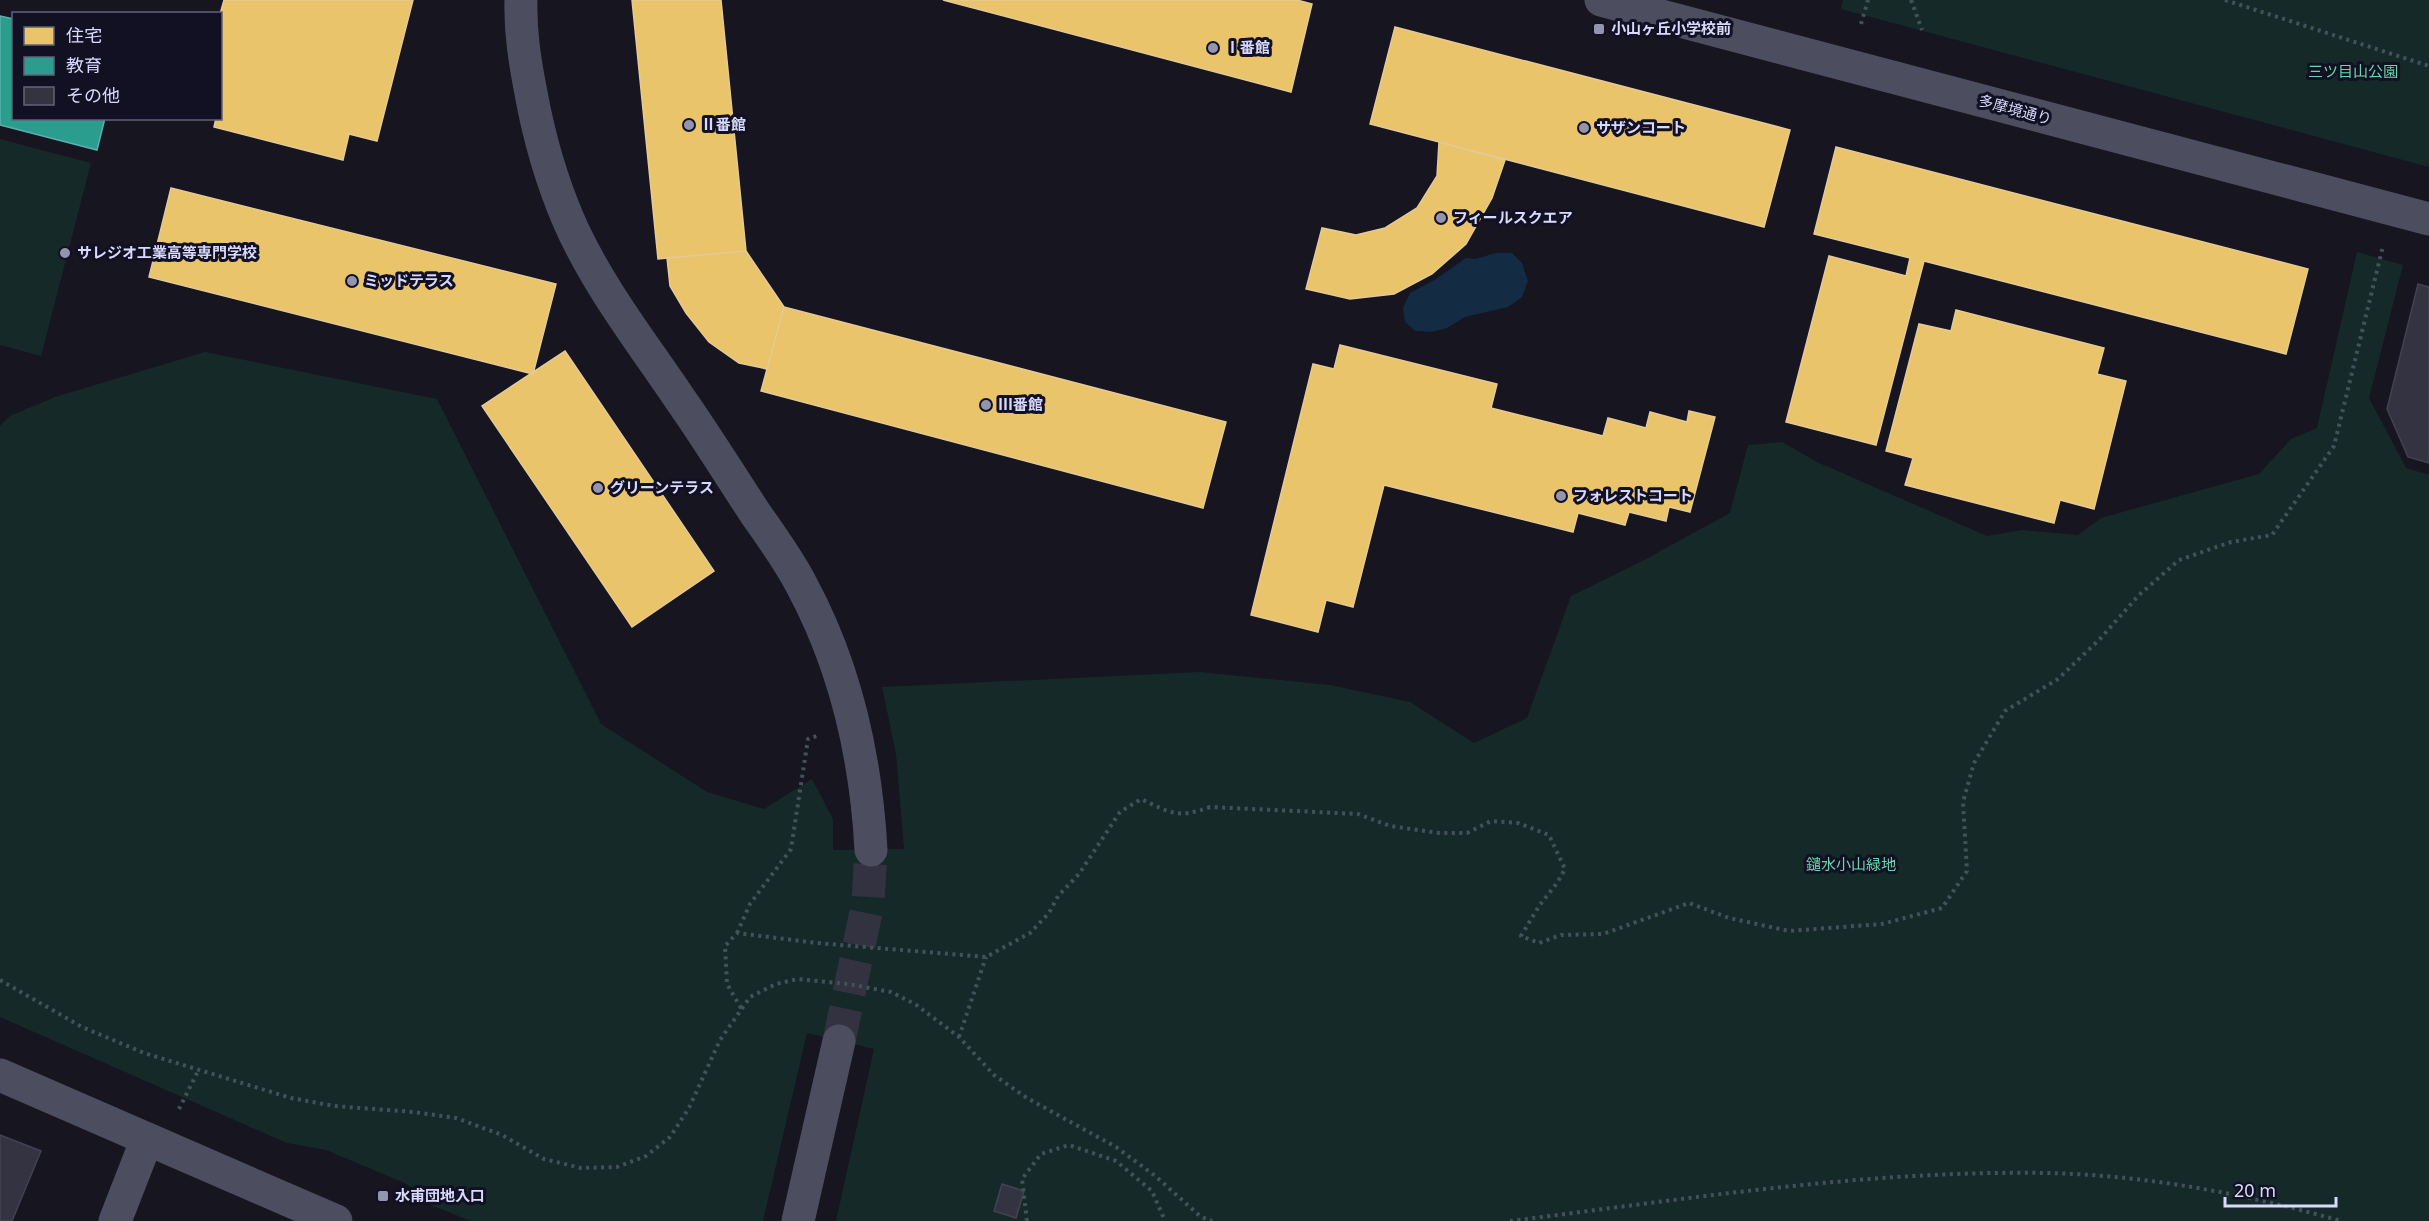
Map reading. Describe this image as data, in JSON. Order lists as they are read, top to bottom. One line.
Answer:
{"streets":{"street":["多摩境通り"]},"parks":["三ツ目山公園","鑓水小山緑地"],"places":{"transit":["小山ヶ丘小学校前","水甫団地入口"],"other":["Ⅰ番館","Ⅱ番館","サザンコート","フィールスクエア","サレジオ工業高等専門学校","ミッドテラス","Ⅲ番館","グリーンテラス","フォレストコート"]},"legend":["住宅","教育","その他"],"scale_bar":"20 m"}
